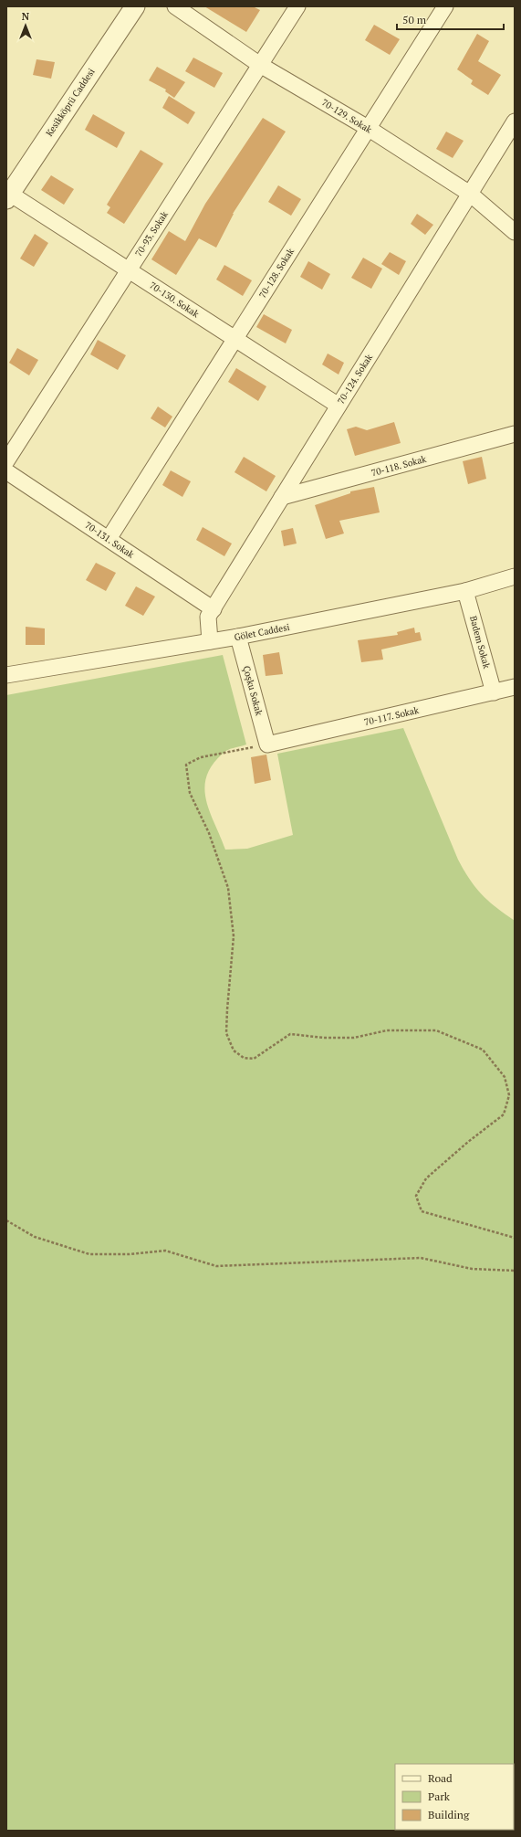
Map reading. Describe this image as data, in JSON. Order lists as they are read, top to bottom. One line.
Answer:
{"streets":{"street":["Kesikköprü Caddesi","70-129. Sokak","70-93. Sokak","70-128. Sokak","70-130. Sokak","70-124. Sokak","70-118. Sokak","70-131. Sokak","Gölet Caddesi","Badem Sokak","Çoşku Sokak","70-117. Sokak"]},"crossings":[["Kesikköprü Caddesi","70-130. Sokak"],["70-129. Sokak","70-93. Sokak"],["70-129. Sokak","70-128. Sokak"],["70-129. Sokak","70-124. Sokak"],["70-93. Sokak","70-130. Sokak"],["70-128. Sokak","70-130. Sokak"],["70-128. Sokak","70-131. Sokak"],["70-130. Sokak","70-124. Sokak"],["70-124. Sokak","70-118. Sokak"],["70-124. Sokak","70-131. Sokak"],["70-124. Sokak","Gölet Caddesi"],["Gölet Caddesi","Badem Sokak"],["Gölet Caddesi","Çoşku Sokak"],["Badem Sokak","70-117. Sokak"],["Çoşku Sokak","70-117. Sokak"]],"legend":["Road","Park","Building"],"scale_bar":"50 m","north":"top"}
